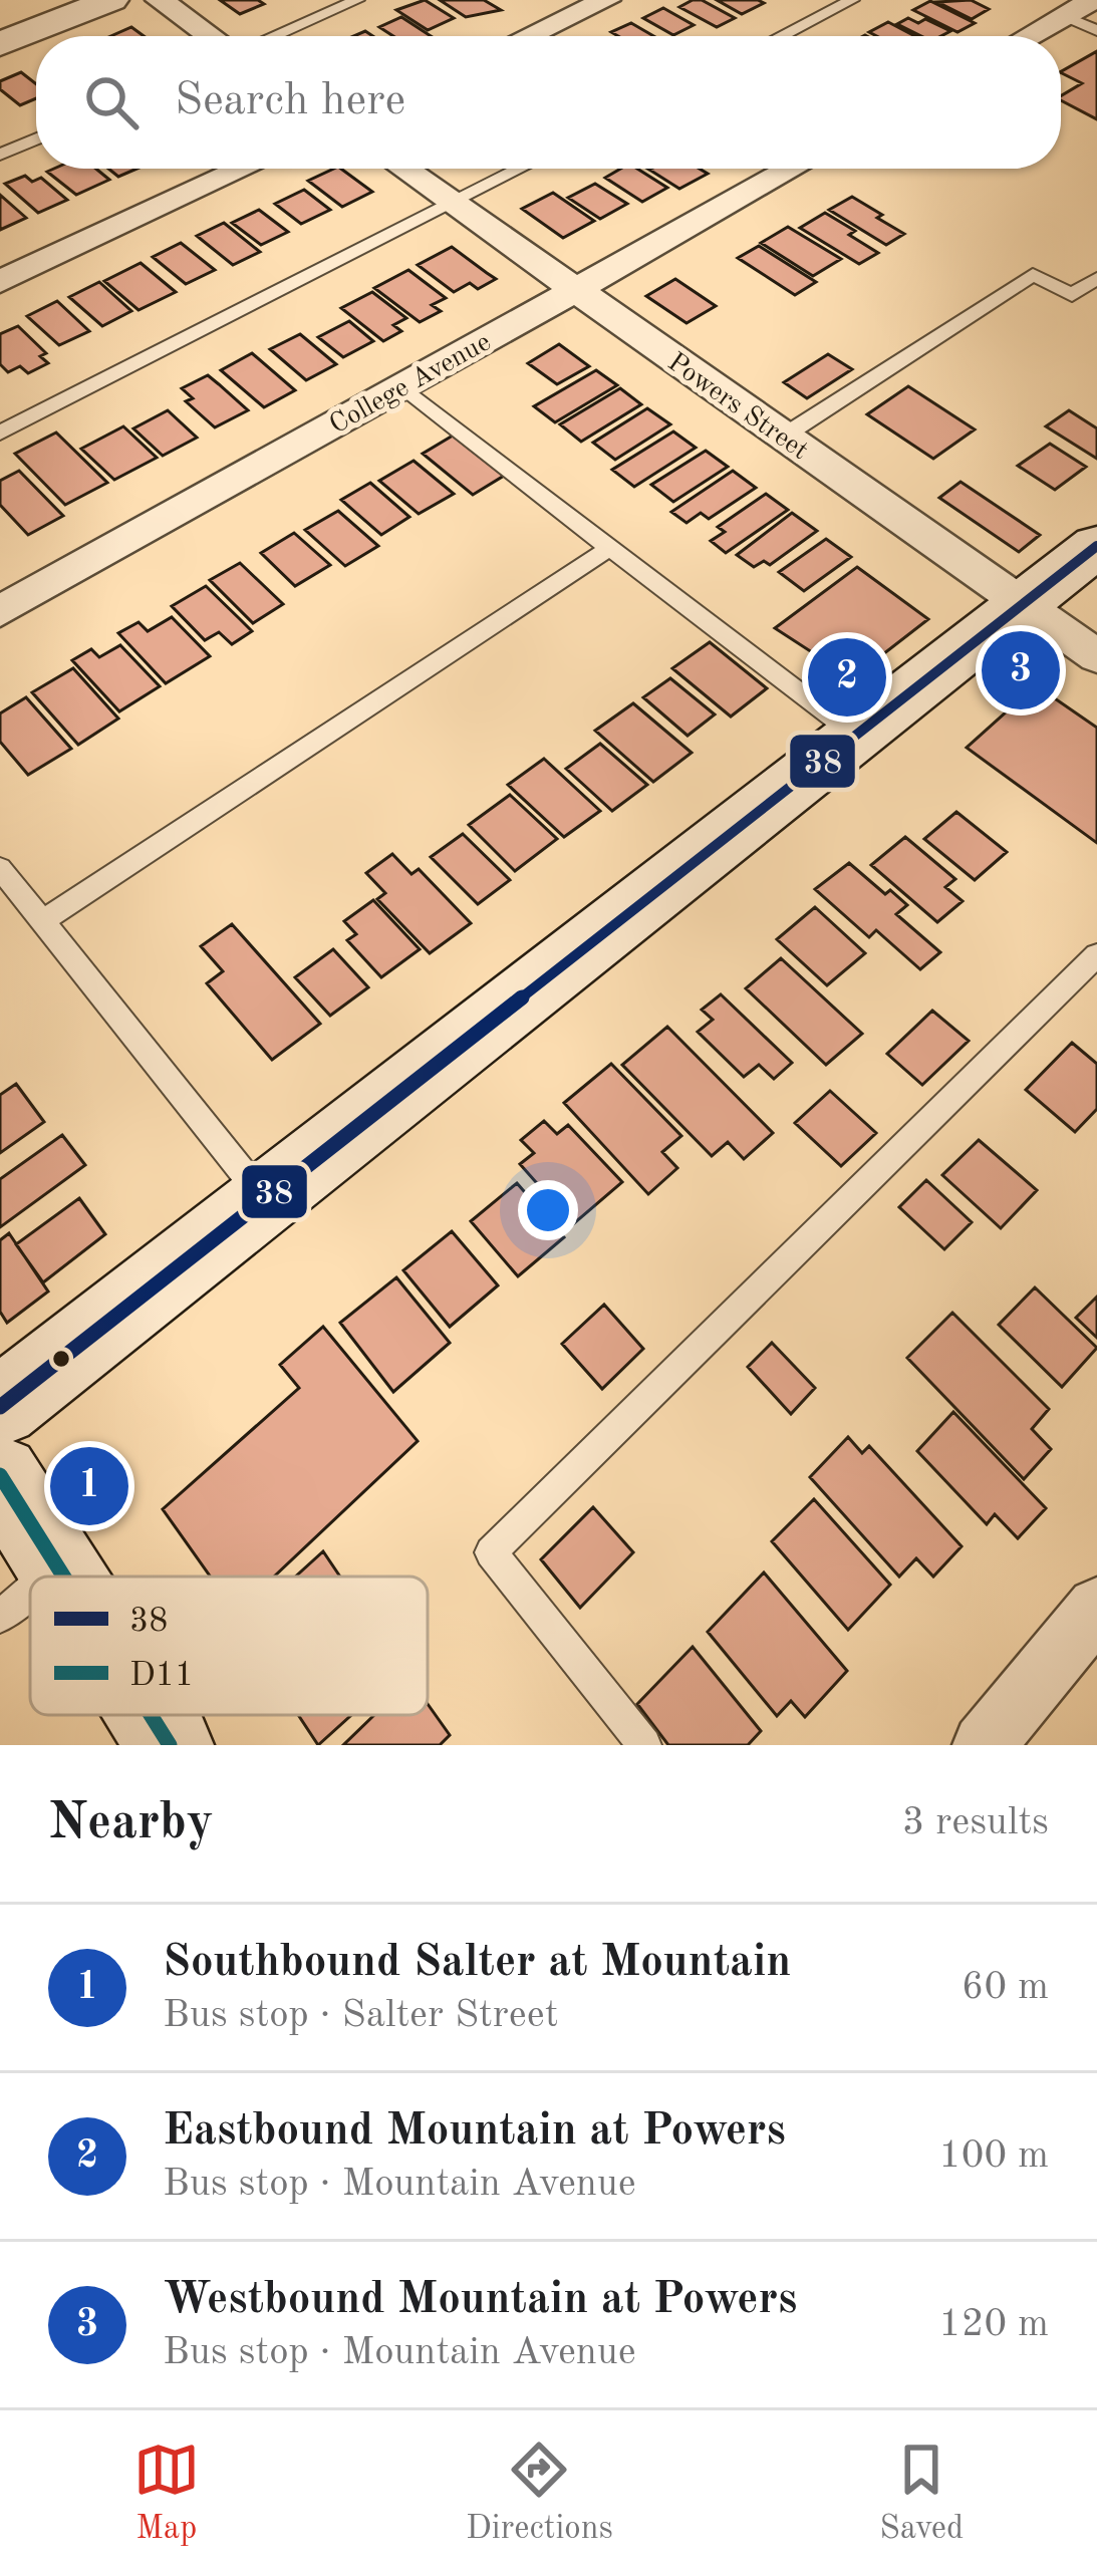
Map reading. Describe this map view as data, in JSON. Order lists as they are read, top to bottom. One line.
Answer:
{"streets":{"street":["College Avenue","Powers Street"]},"crossings":[["College Avenue","Powers Street"]],"lines":["transit line 38","transit line D11"],"legend":["38","D11"],"page":{"search":"Search here","pins":["3","2","1"],"heading":["Nearby","3 results"],"list":[{"mark":"1","name":"Southbound Salter at Mountain","note":"Bus stop · Salter Street","value":"60 m"},{"mark":"2","name":"Eastbound Mountain at Powers","note":"Bus stop · Mountain Avenue","value":"100 m"},{"mark":"3","name":"Westbound Mountain at Powers","note":"Bus stop · Mountain Avenue","value":"120 m"}],"nav":["Map","Directions","Saved"]}}
